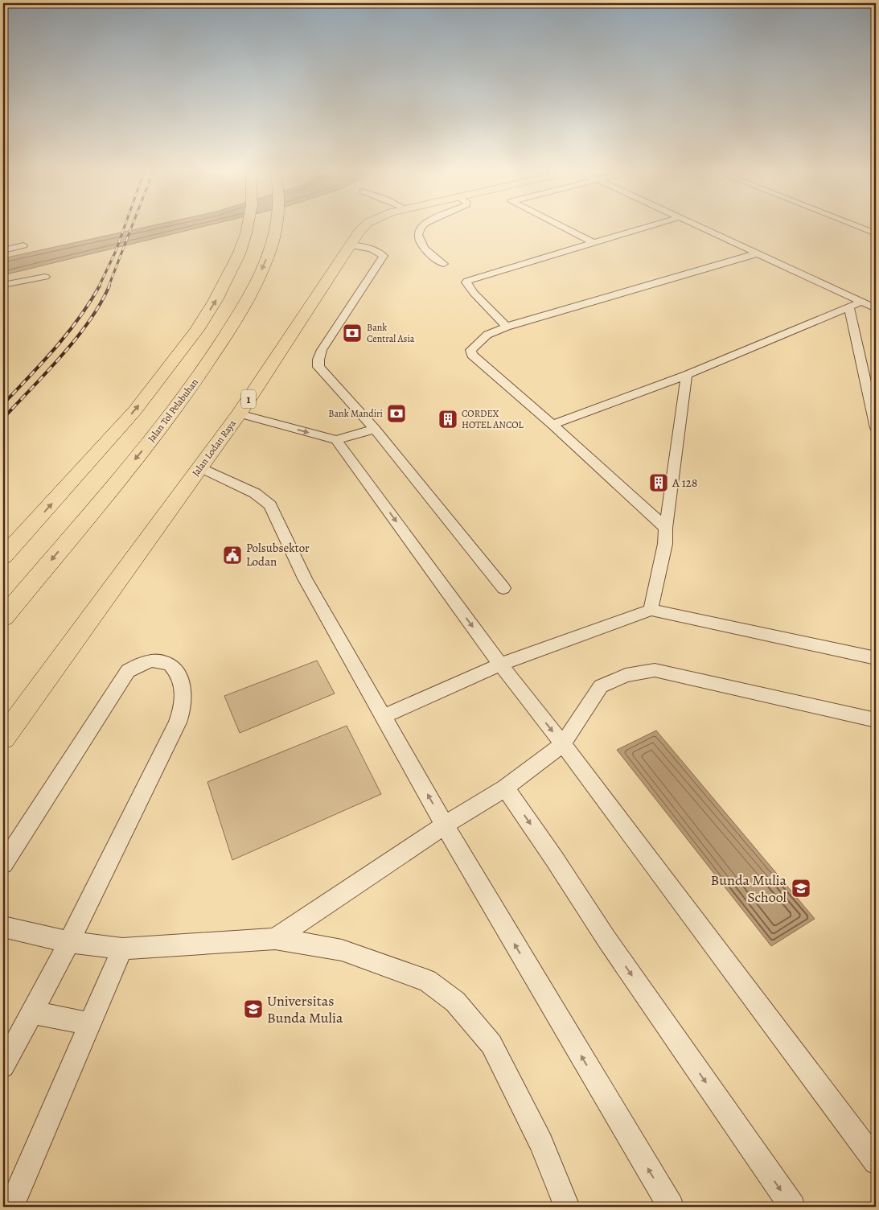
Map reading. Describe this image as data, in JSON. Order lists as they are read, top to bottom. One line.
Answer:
{"streets":{"highway":["1","Jalan Tol Pelabuhan","Jalan Lodan Raya"]},"places":{"bank":["Bank Central Asia","Bank Mandiri"],"building":["CORDEX HOTEL ANCOL","A 128"],"public building":["Polsubsektor Lodan"],"school or university":["Bunda Mulia School","Universitas Bunda Mulia"]}}
